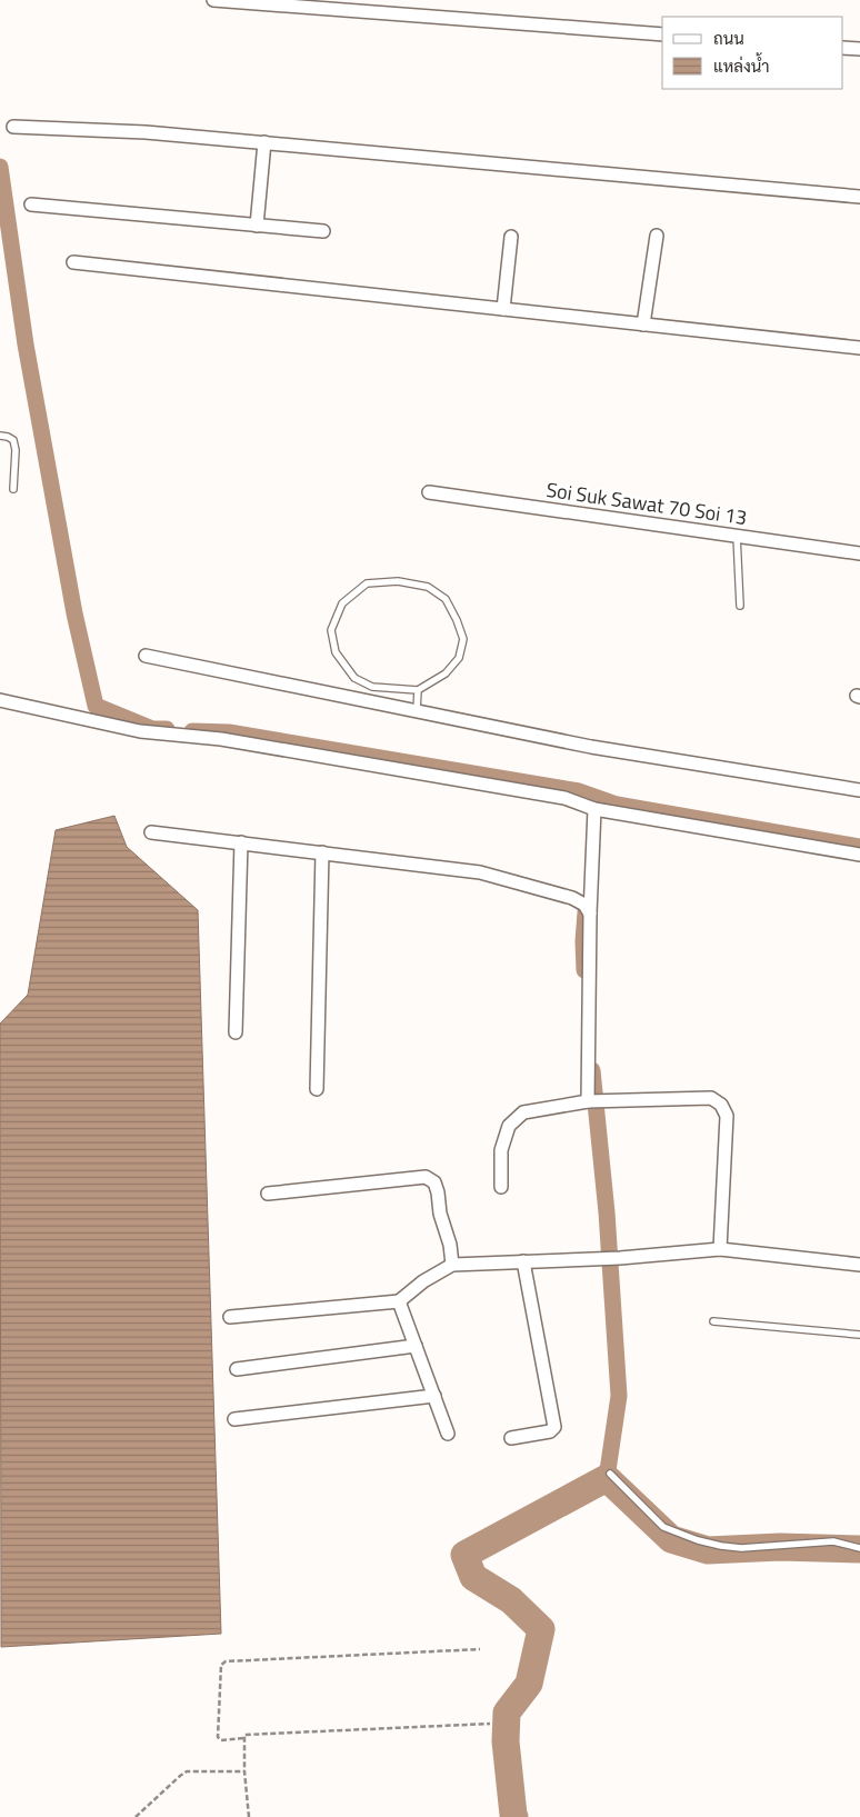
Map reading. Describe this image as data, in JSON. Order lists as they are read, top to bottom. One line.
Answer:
{"streets":{"street":["Soi Suk Sawat 70 Soi 13"]},"legend":["ถนน","แหล่งน้ำ"]}
